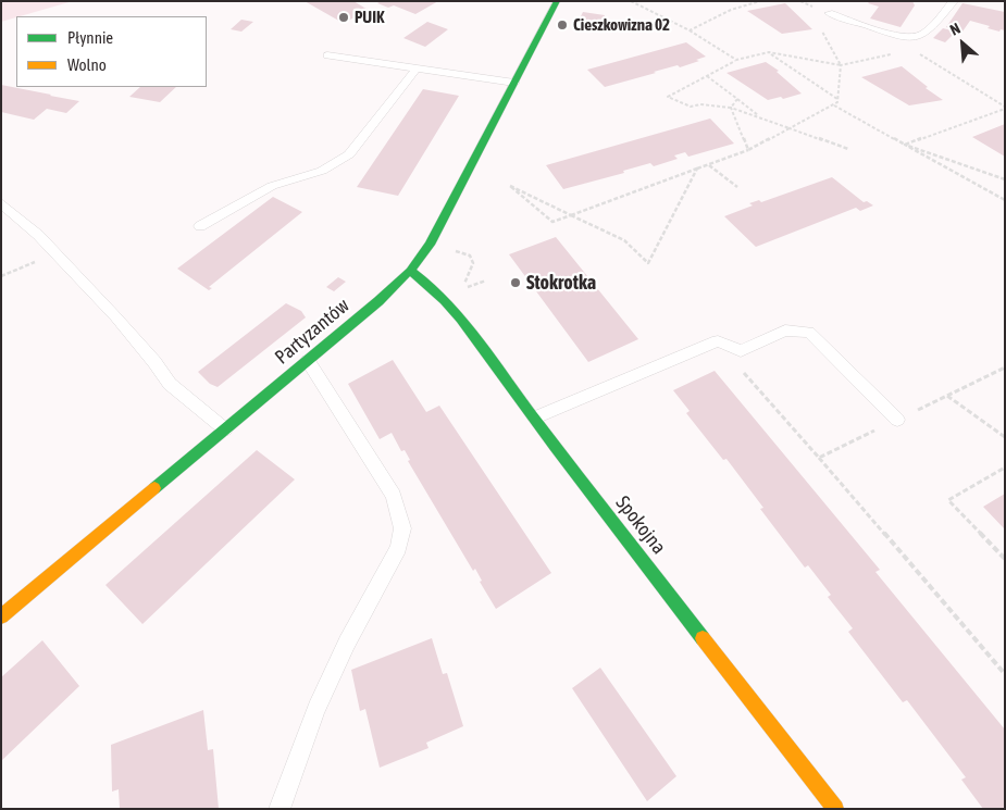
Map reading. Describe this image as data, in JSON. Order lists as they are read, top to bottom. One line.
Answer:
{"streets":{"street":["Partyzantów","Spokojna"]},"crossings":[["Partyzantów","Spokojna"]],"places":["PUIK","Cieszkowizna 02","Stokrotka"],"legend":["Płynnie","Wolno"],"north":"top left"}
